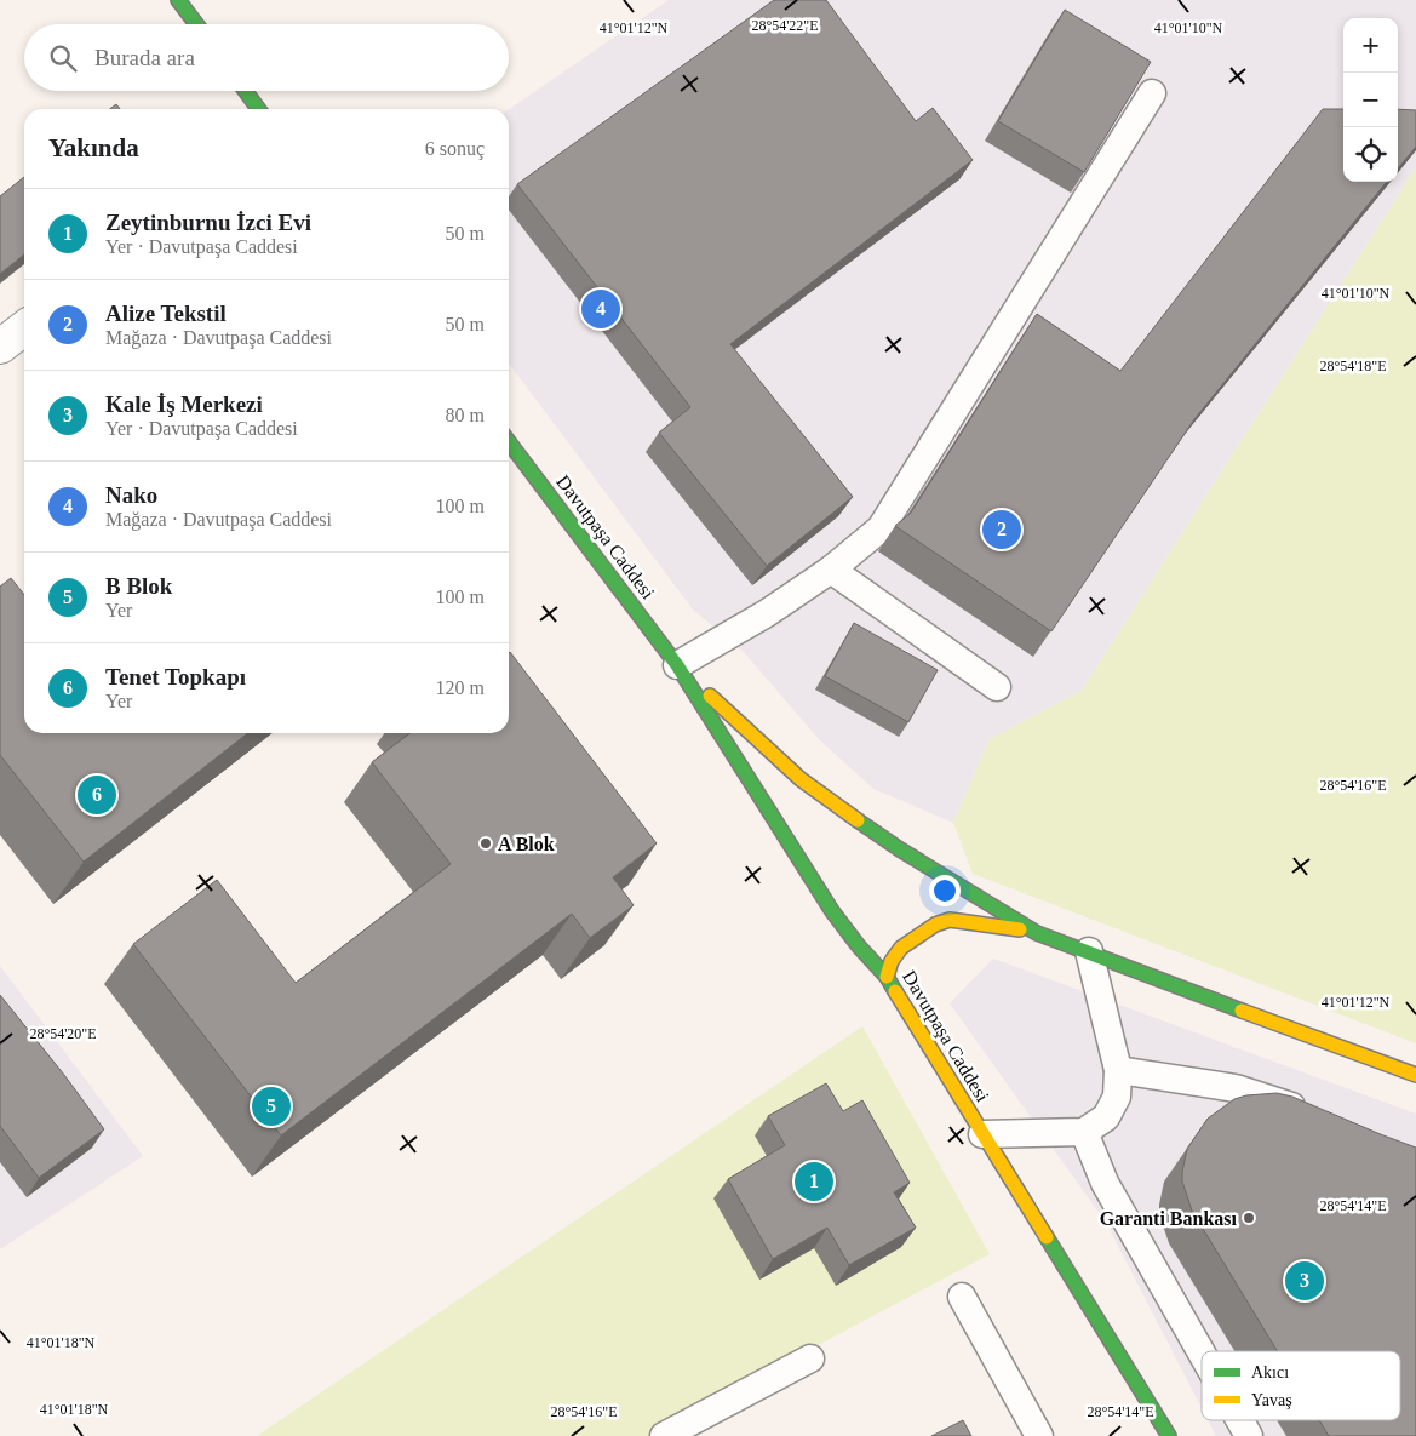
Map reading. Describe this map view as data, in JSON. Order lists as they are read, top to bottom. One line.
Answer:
{"streets":{"main road":["Davutpaşa Caddesi"]},"places":["A Blok","Garanti Bankası"],"legend":["Akıcı","Yavaş"],"page":{"map_buttons":["+","−"],"search":"Burada ara","heading":["Yakında","6 sonuç"],"list":[{"mark":"1","name":"Zeytinburnu İzci Evi","note":"Yer · Davutpaşa Caddesi","value":"50 m"},{"mark":"2","name":"Alize Tekstil","note":"Mağaza · Davutpaşa Caddesi","value":"50 m"},{"mark":"3","name":"Kale İş Merkezi","note":"Yer · Davutpaşa Caddesi","value":"80 m"},{"mark":"4","name":"Nako","note":"Mağaza · Davutpaşa Caddesi","value":"100 m"},{"mark":"5","name":"B Blok","note":"Yer","value":"100 m"},{"mark":"6","name":"Tenet Topkapı","note":"Yer","value":"120 m"}],"pins":["4","2","6","5","1","3"]},"coordinates":["28°54'22\"E","41°01'12\"N","41°01'10\"N","28°54'18\"E","28°54'16\"E","28°54'20\"E","28°54'14\"E","41°01'18\"N"]}
